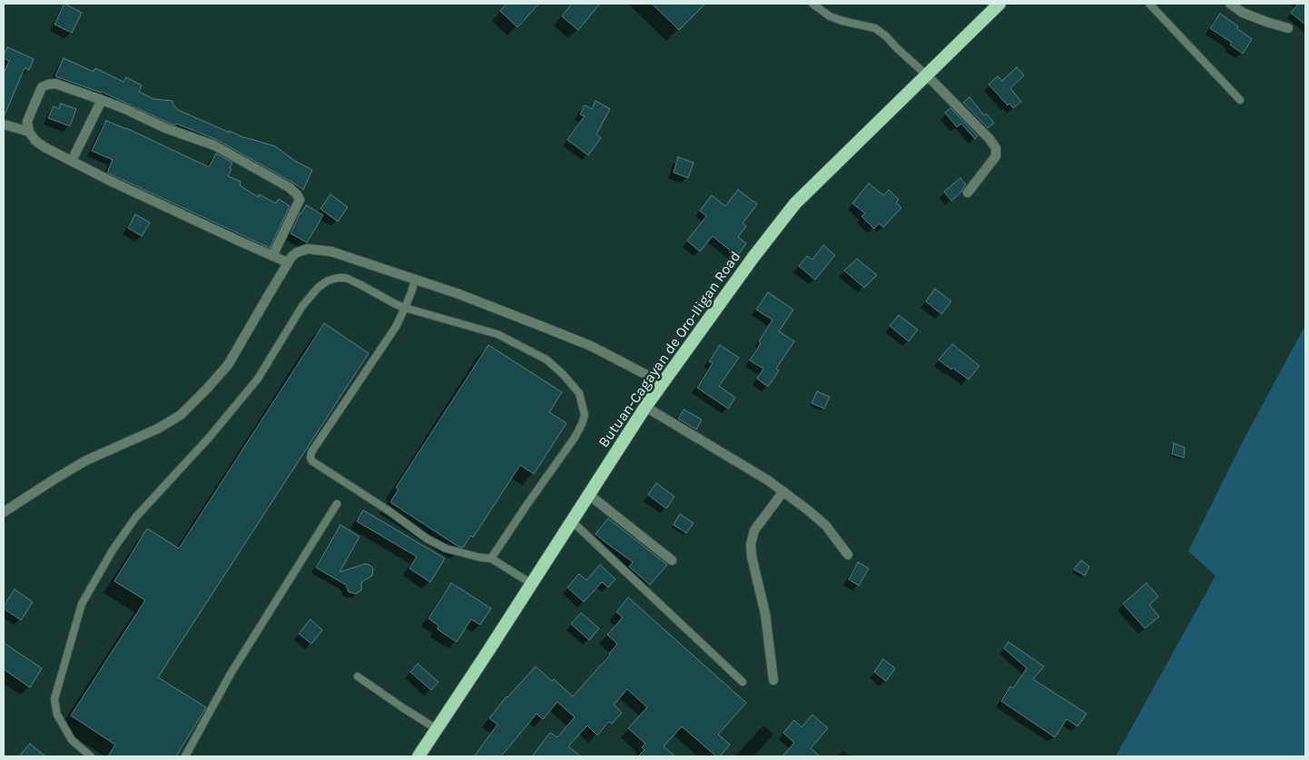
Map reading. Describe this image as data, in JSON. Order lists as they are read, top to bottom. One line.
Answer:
{"streets":{"highway":["Butuan-Cagayan de Oro-Iligan Road"]}}
